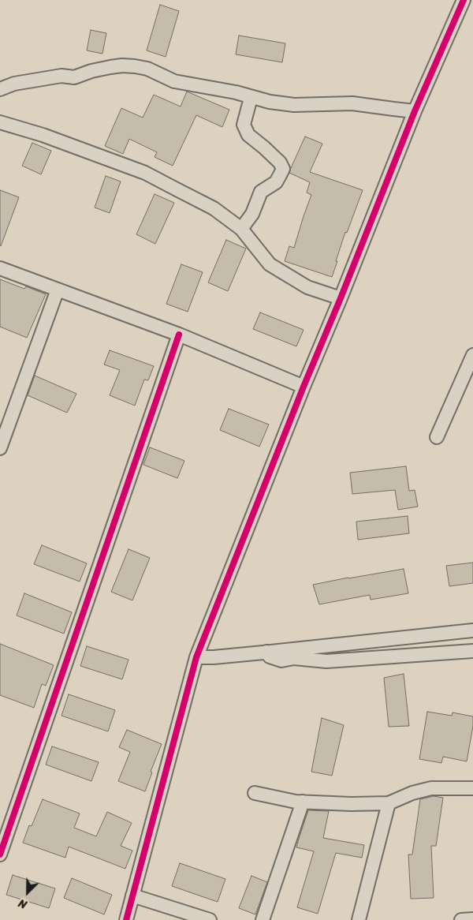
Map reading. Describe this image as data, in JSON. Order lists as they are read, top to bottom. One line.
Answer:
{"north":"bottom left"}
